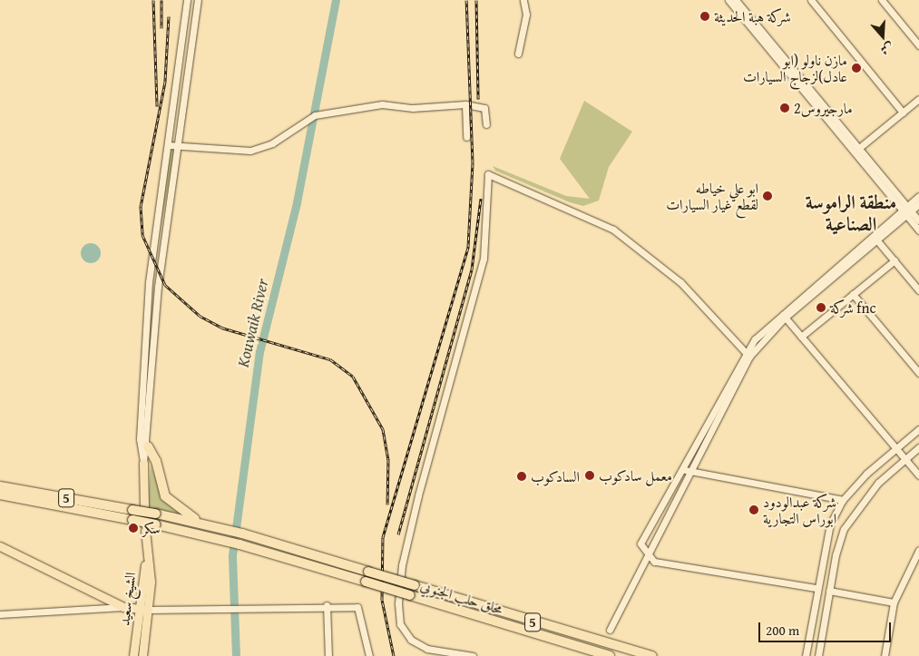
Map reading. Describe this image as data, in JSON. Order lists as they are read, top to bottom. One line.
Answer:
{"streets":{"highway":["5","محلق حلب الجنوبي"],"main road":["الشيخ سعيد"]},"districts":["منطقة الراموسة الصناعية"],"water":["Kouwaik River"],"places":["شركة هبة الحديثة","مازن ناولو (ابو عادل)لزجاج السيارات","مارجيروس2","ابو علي خياطه لقطع غيار السيارات","شركة fnc","معمل سادكوب","السادكوب","شركة عبدالودود ابوراس التجارية","سكر"],"scale_bar":"200 m","north":"bottom"}
